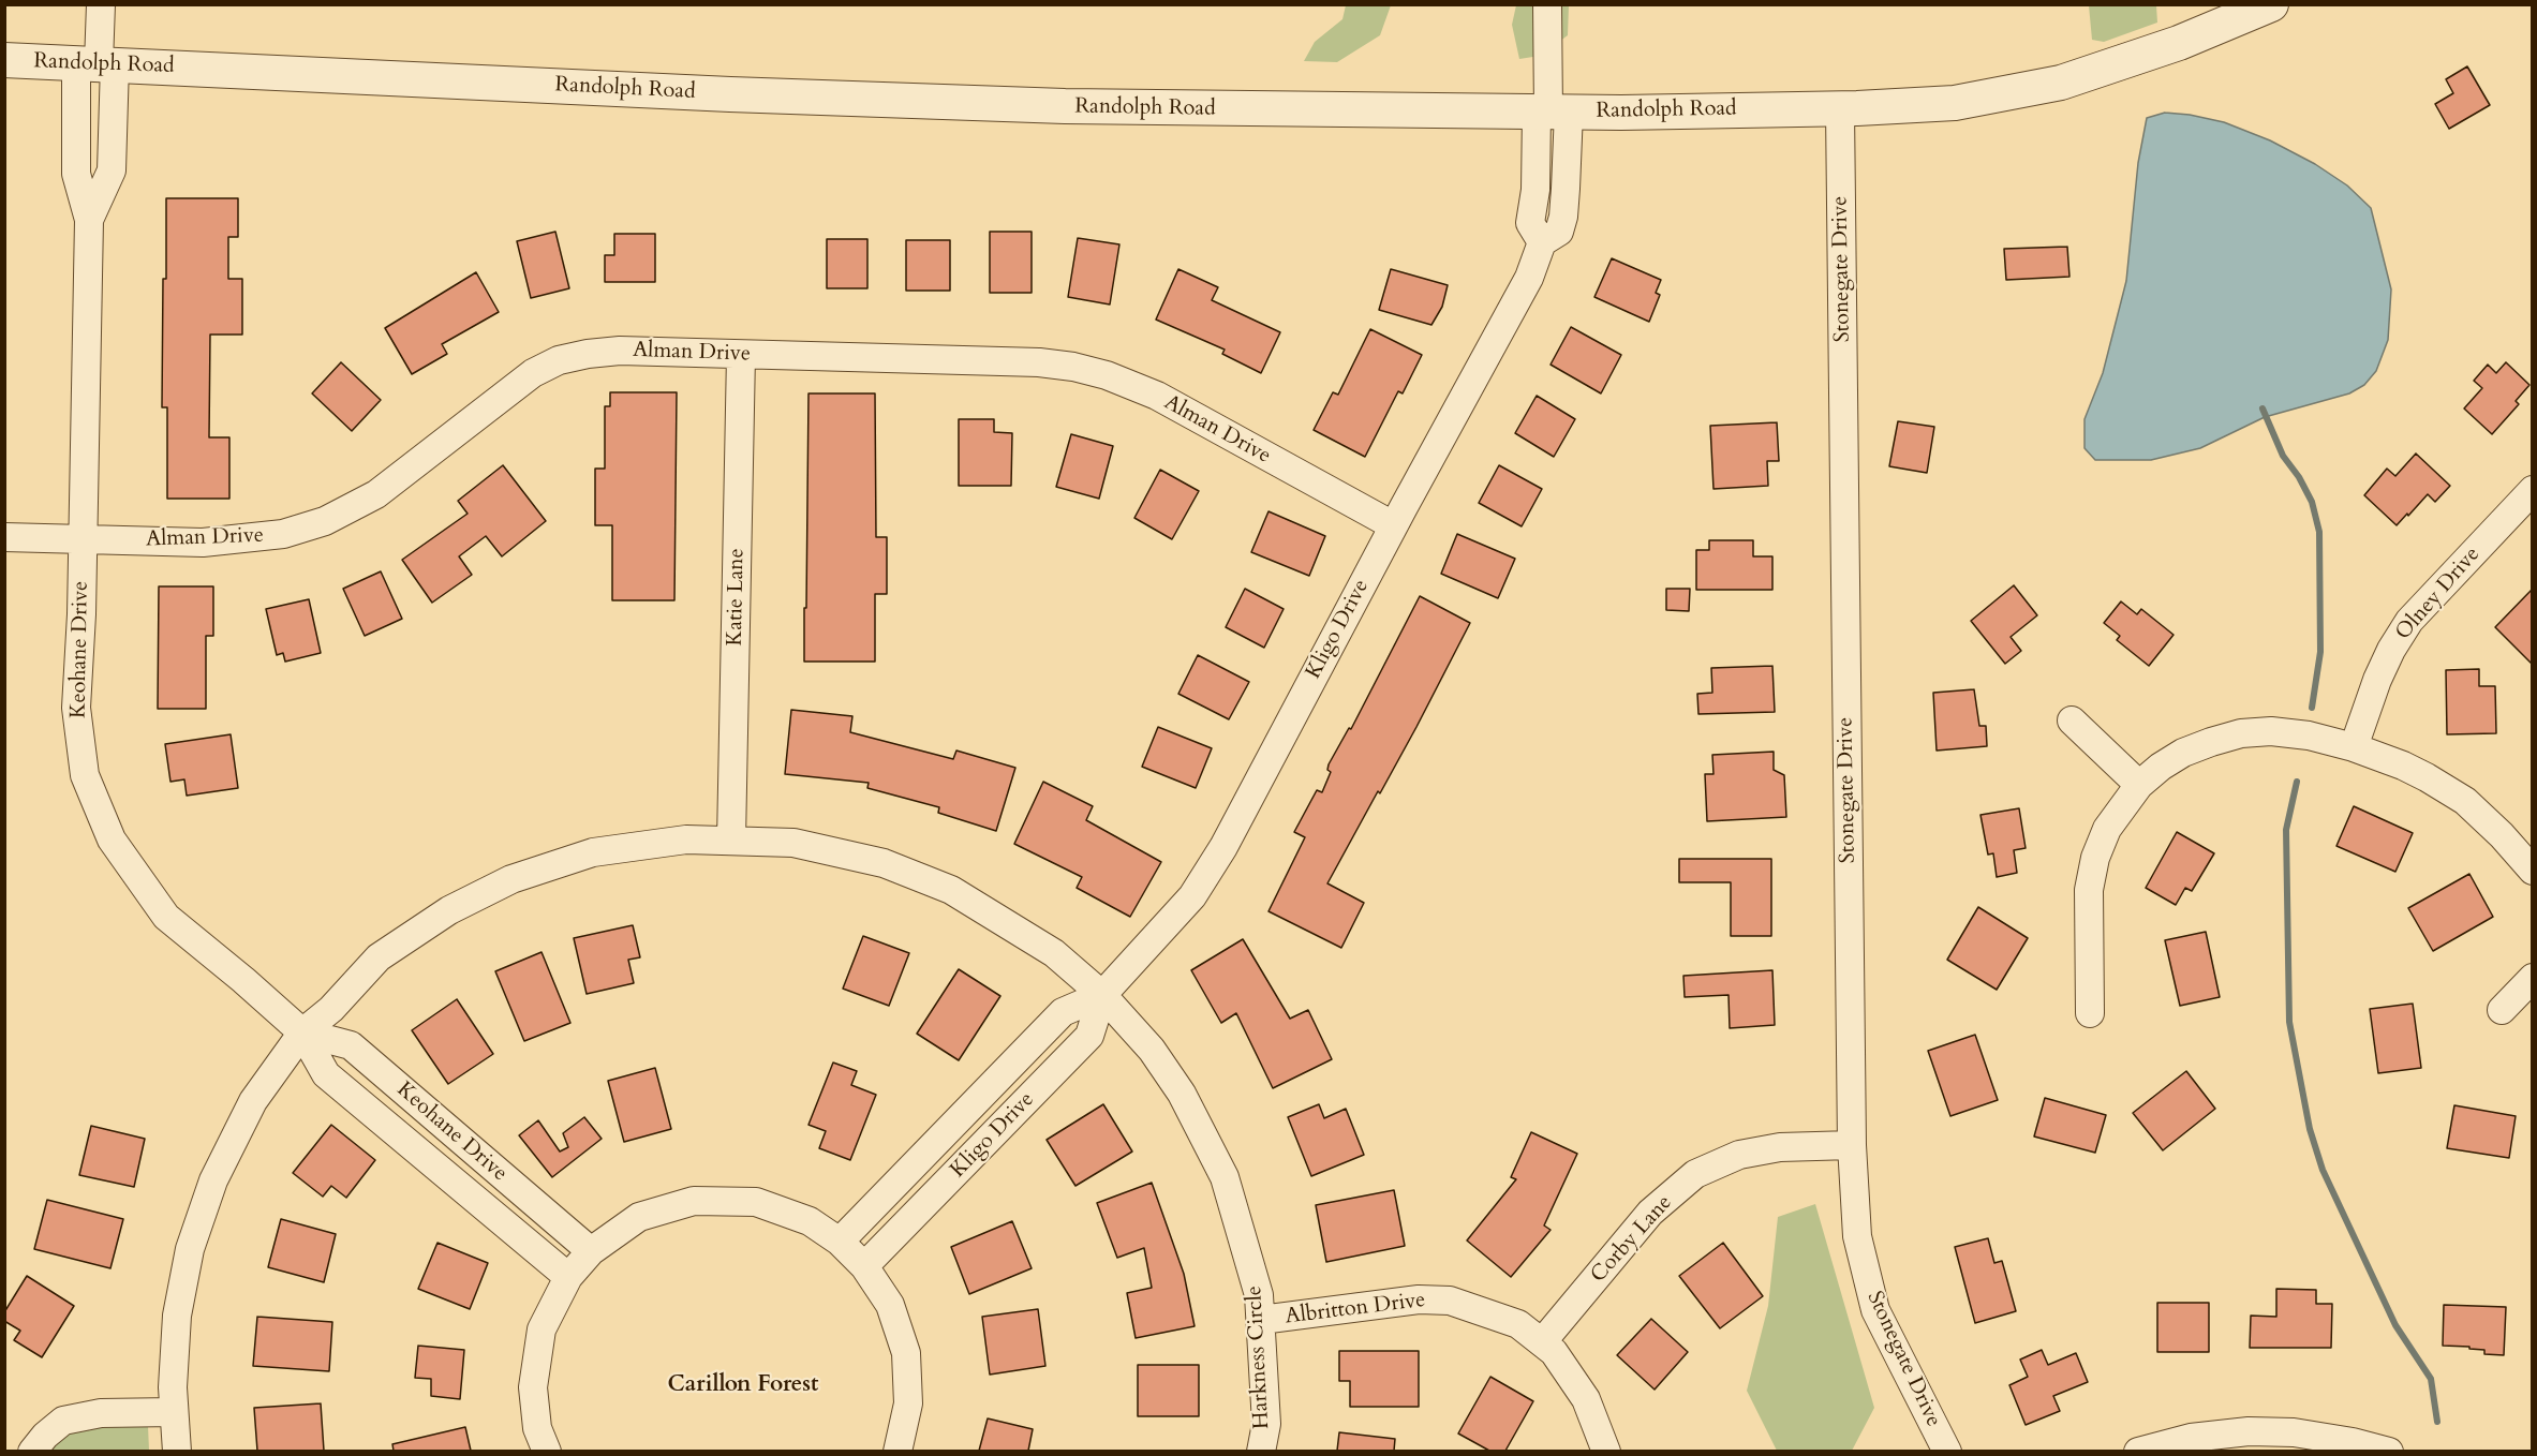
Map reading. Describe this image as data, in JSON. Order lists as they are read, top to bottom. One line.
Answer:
{"streets":{"street":["Randolph Road","Stonegate Drive","Alman Drive","Olney Drive","Katie Lane","Kligo Drive","Keohane Drive","Corby Lane","Albritton Drive","Harkness Circle"]},"crossings":[["Randolph Road","Stonegate Drive"],["Randolph Road","Kligo Drive"],["Randolph Road","Keohane Drive"],["Stonegate Drive","Corby Lane"],["Alman Drive","Katie Lane"],["Alman Drive","Kligo Drive"],["Alman Drive","Keohane Drive"],["Katie Lane","Harkness Circle"],["Kligo Drive","Harkness Circle"],["Keohane Drive","Harkness Circle"],["Corby Lane","Albritton Drive"],["Albritton Drive","Harkness Circle"]],"districts":["Carillon Forest"]}
